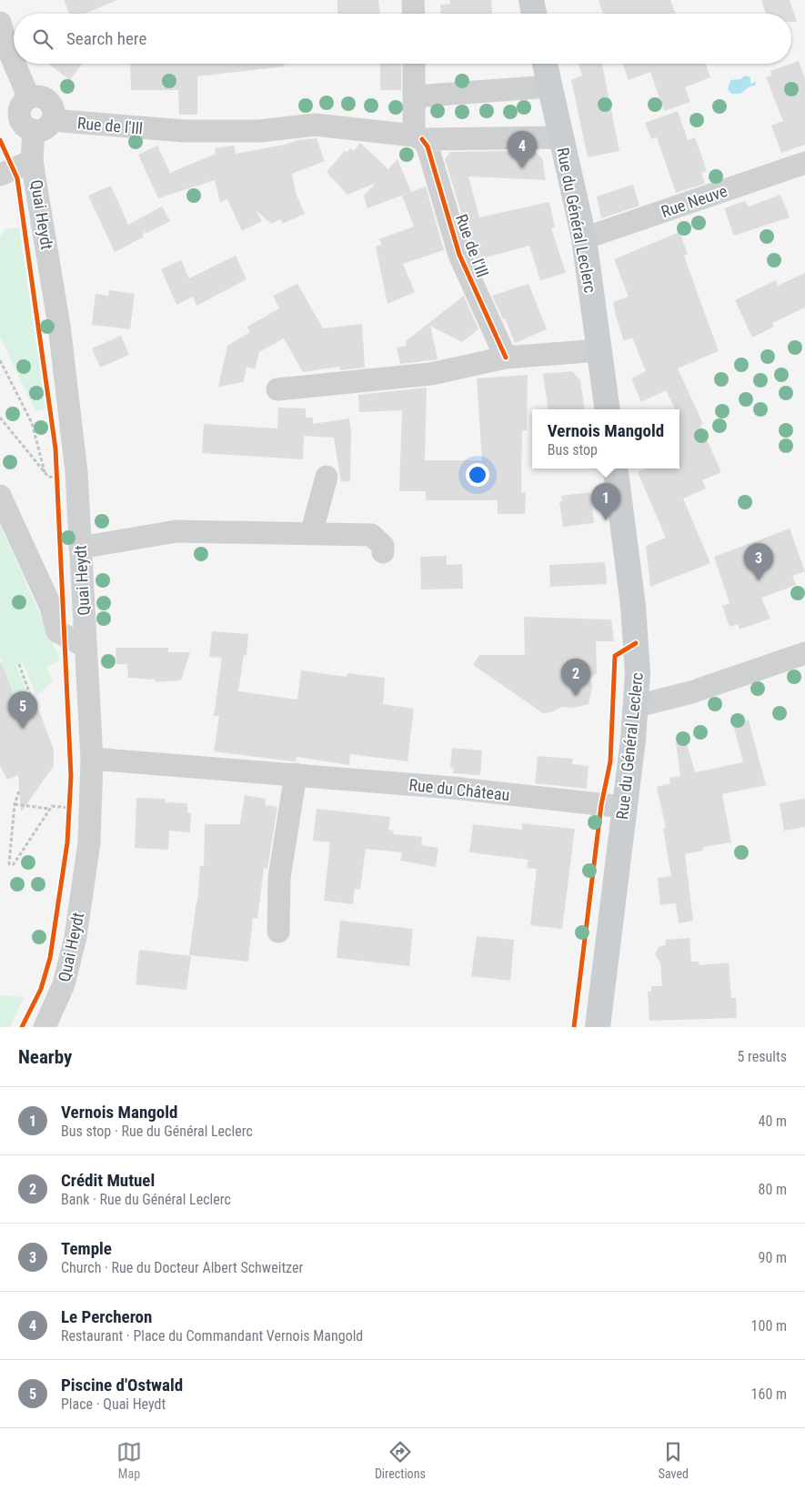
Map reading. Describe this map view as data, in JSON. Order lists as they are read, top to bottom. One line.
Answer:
{"streets":{"main road":["Rue du Général Leclerc"],"street":["Rue de l'Ill","Rue Neuve","Quai Heydt","Rue du Château"]},"crossings":[["Rue de l'Ill","Quai Heydt"],["Rue Neuve","Rue du Général Leclerc"],["Quai Heydt","Rue du Château"],["Rue du Général Leclerc","Rue du Château"]],"page":{"search":"Search here","pins":["4","1","3","2","5"],"popup":["Vernois Mangold","Bus stop"],"heading":["Nearby","5 results"],"list":[{"mark":"1","name":"Vernois Mangold","note":"Bus stop · Rue du Général Leclerc","value":"40 m"},{"mark":"2","name":"Crédit Mutuel","note":"Bank · Rue du Général Leclerc","value":"80 m"},{"mark":"3","name":"Temple","note":"Church · Rue du Docteur Albert Schweitzer","value":"90 m"},{"mark":"4","name":"Le Percheron","note":"Restaurant · Place du Commandant Vernois Mangold","value":"100 m"},{"mark":"5","name":"Piscine d'Ostwald","note":"Place · Quai Heydt","value":"160 m"}],"nav":["Map","Directions","Saved"]}}
